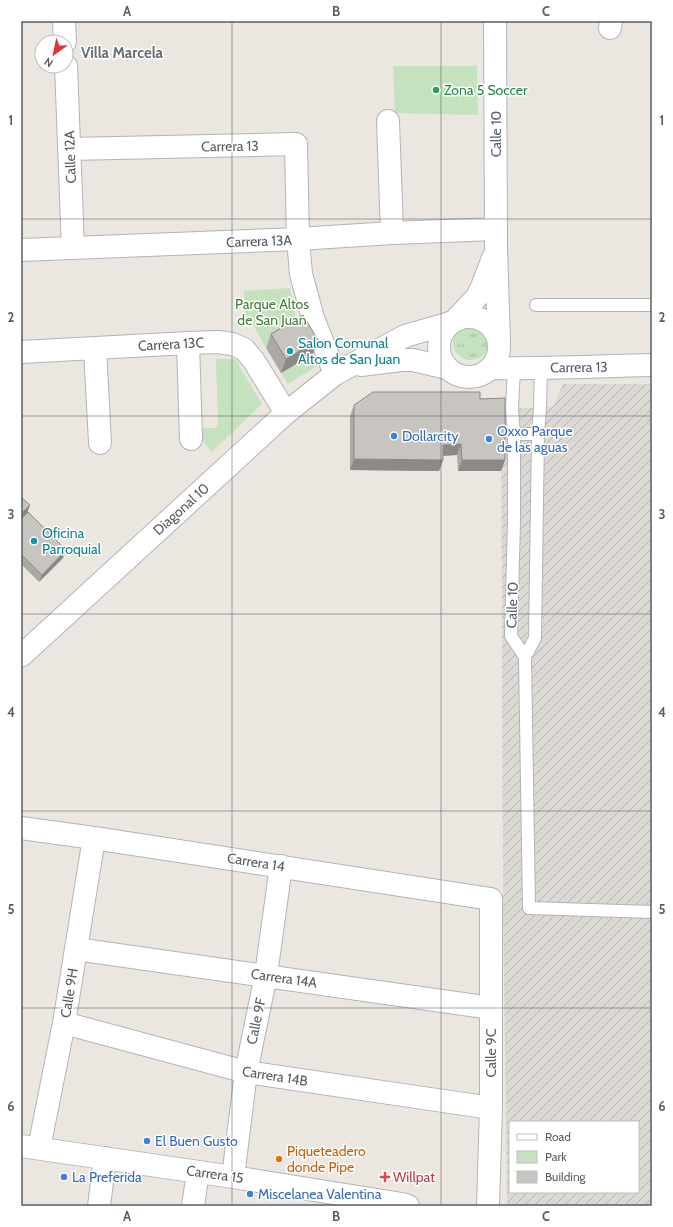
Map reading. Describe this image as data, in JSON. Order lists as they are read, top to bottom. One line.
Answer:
{"streets":{"street":["Calle 10","Carrera 13","Calle 12A","Carrera 13A","Carrera 13C","Diagonal 10","Carrera 14","Carrera 14A","Calle 9H","Calle 9F","Calle 9C","Carrera 14B","Carrera 15"]},"crossings":[["Calle 10","Carrera 13"],["Calle 10","Carrera 13A"],["Calle 10","Diagonal 10"],["Carrera 13","Calle 12A"],["Carrera 13","Carrera 13A"],["Carrera 13","Diagonal 10"],["Calle 12A","Carrera 13A"],["Carrera 13C","Diagonal 10"],["Carrera 14","Calle 9H"],["Carrera 14","Calle 9F"],["Carrera 14","Calle 9C"],["Carrera 14A","Calle 9H"],["Carrera 14A","Calle 9F"],["Carrera 14A","Calle 9C"],["Calle 9H","Carrera 14B"],["Calle 9H","Carrera 15"],["Calle 9F","Carrera 14B"],["Calle 9F","Carrera 15"],["Calle 9C","Carrera 14B"]],"districts":["Villa Marcela"],"parks":["Parque Altos de San Juan"],"places":{"other":["Zona 5 Soccer","Salon Comunal Altos de San Juan","Dollarcity","Oxxo Parque de las aguas","Oficina Parroquial","El Buen Gusto","Piqueteadero donde Pipe","La Preferida","Miscelanea Valentina"],"health":["Willpat"]},"legend":["Road","Park","Building"],"north":"bottom left","grid":{"columns":["A","B","C"],"rows":["1","2","3","4","5","6"]}}
